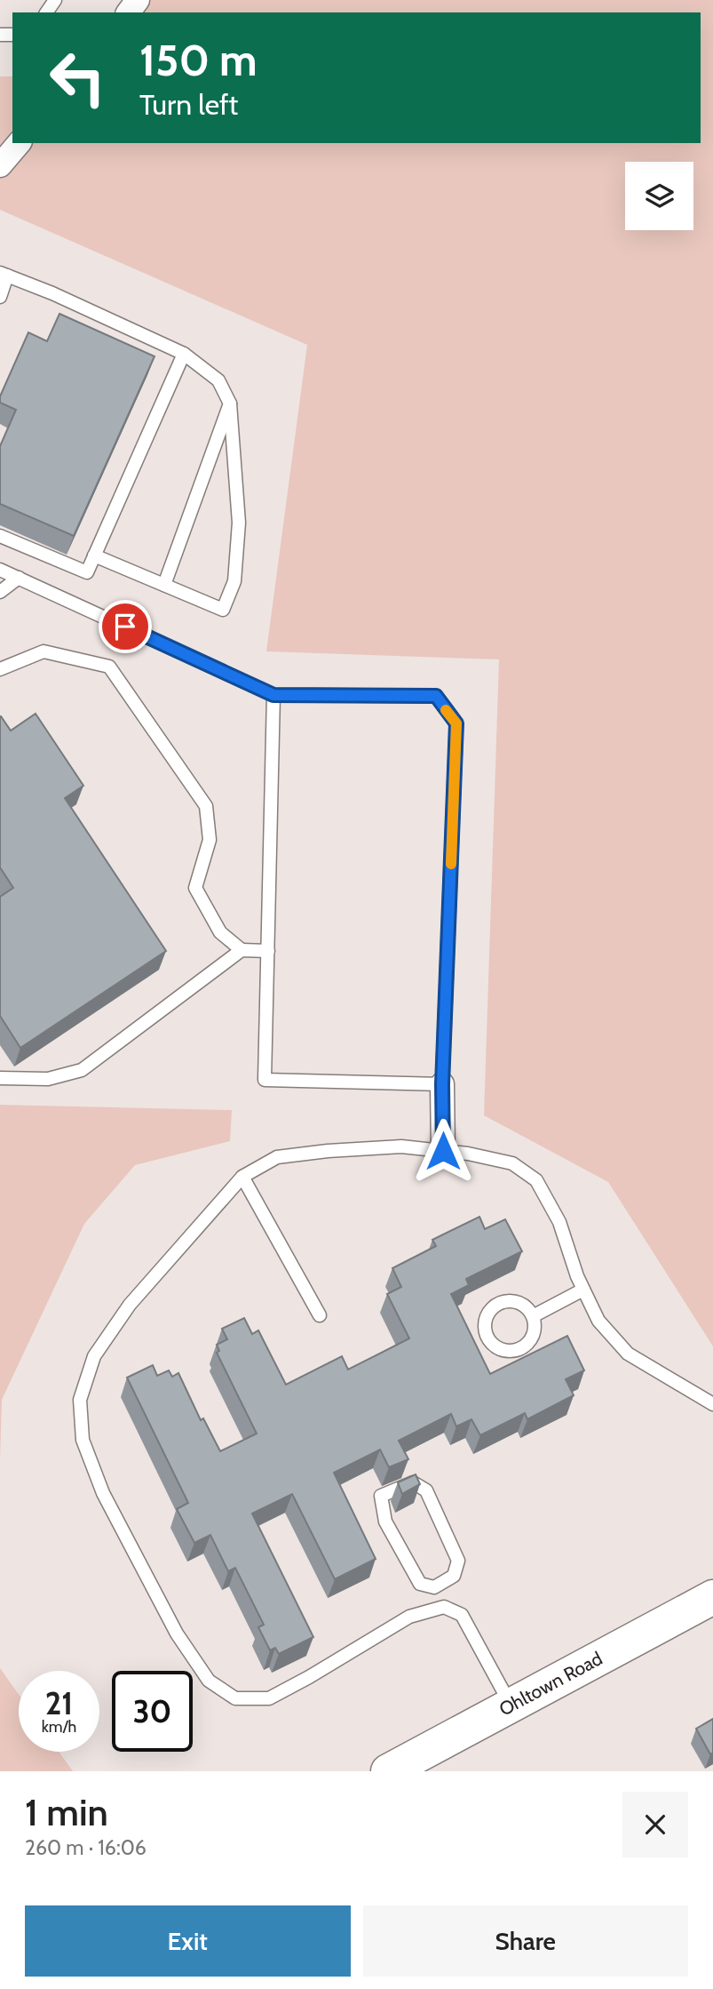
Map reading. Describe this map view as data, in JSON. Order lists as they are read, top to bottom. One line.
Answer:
{"streets":{"street":["Ohltown Road"]},"page":{"turn":["150 m","Turn left"],"speed":"21 km/h","limit":"30","heading":["1 min","260 m · 16:06"],"buttons":["Exit","Share"]}}
